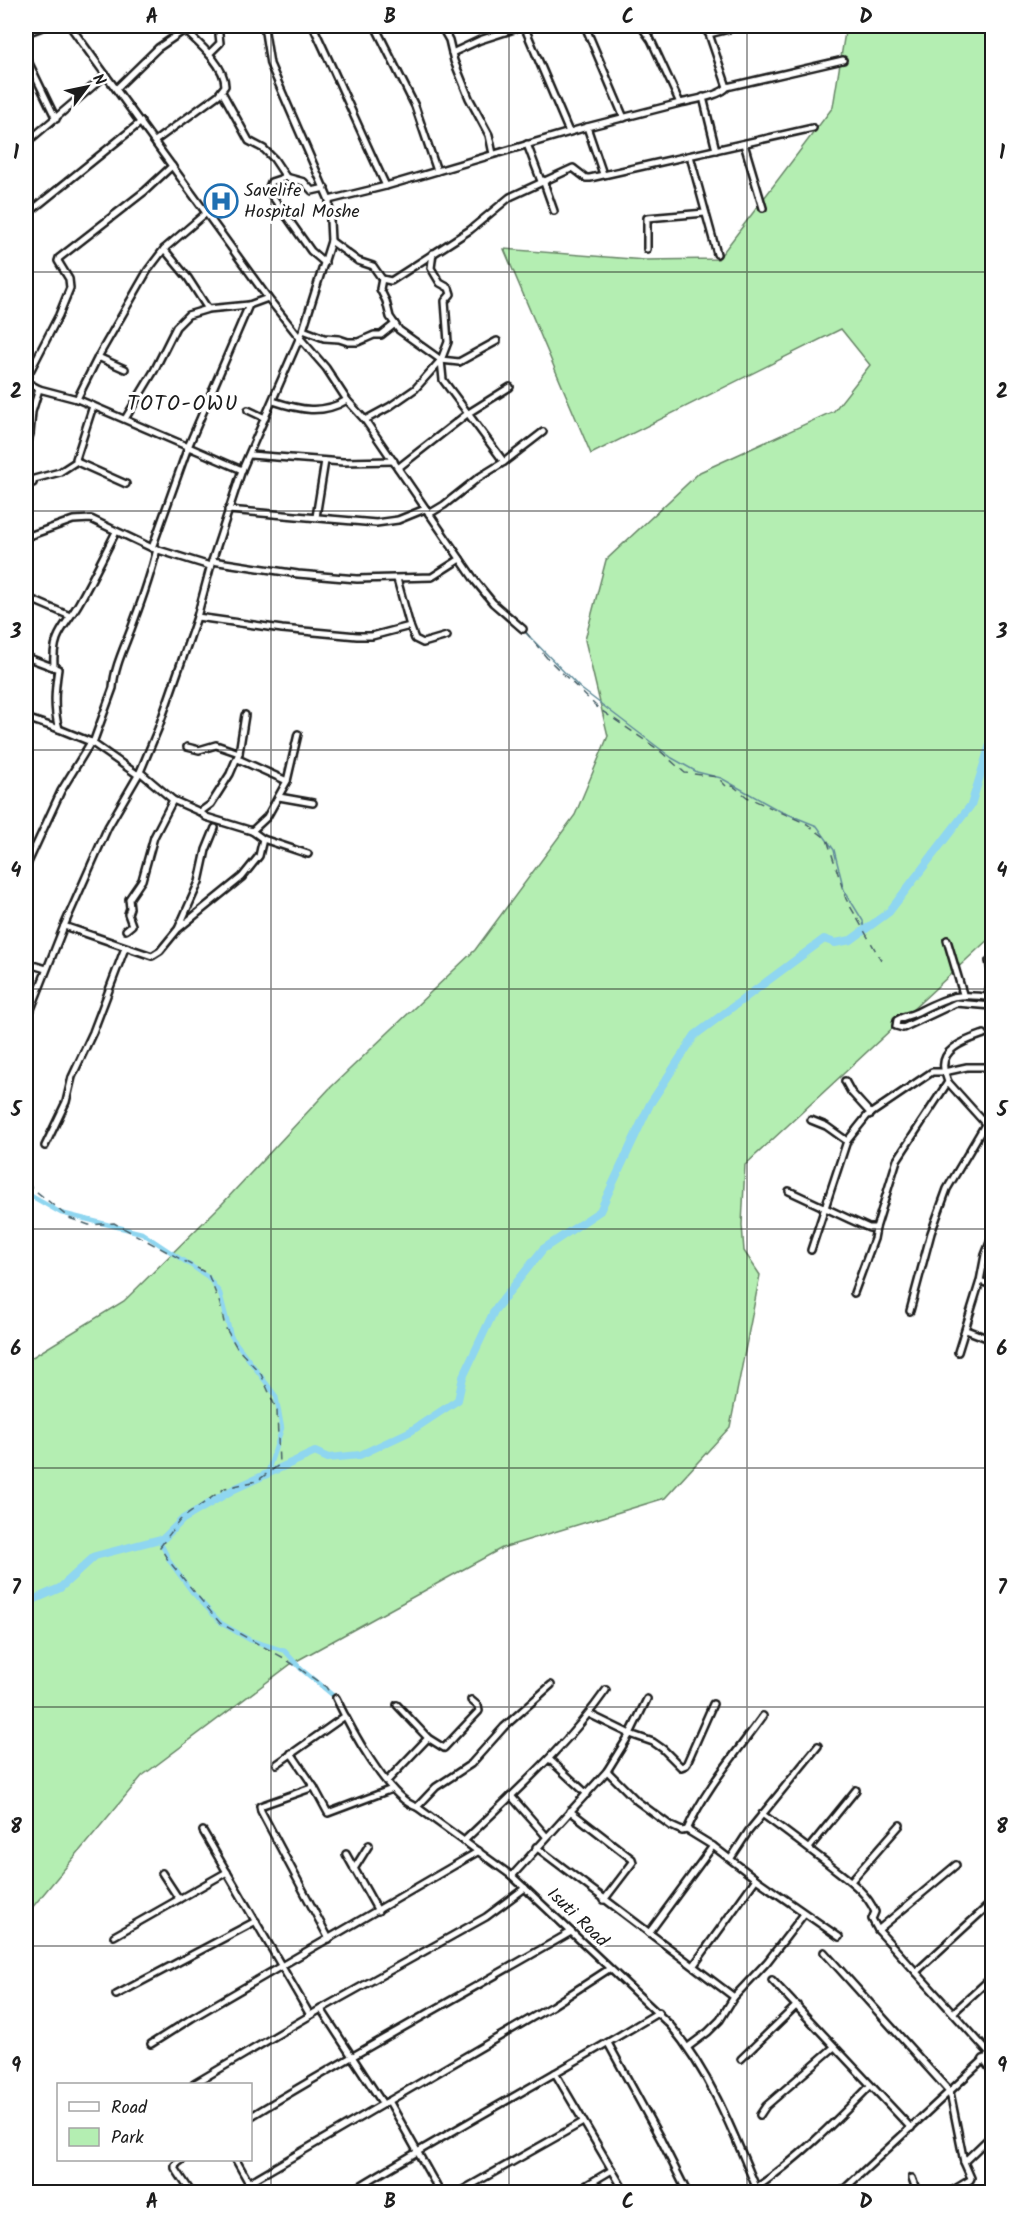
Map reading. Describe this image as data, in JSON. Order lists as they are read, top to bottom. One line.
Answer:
{"streets":{"street":["Isuti Road"]},"districts":["TOTO-OWU"],"places":{"hospital":["Savelife Hospital Moshe"]},"legend":["Road","Park"],"north":"top right","grid":{"columns":["A","B","C","D"],"rows":["1","2","3","4","5","6","7","8","9"]}}
